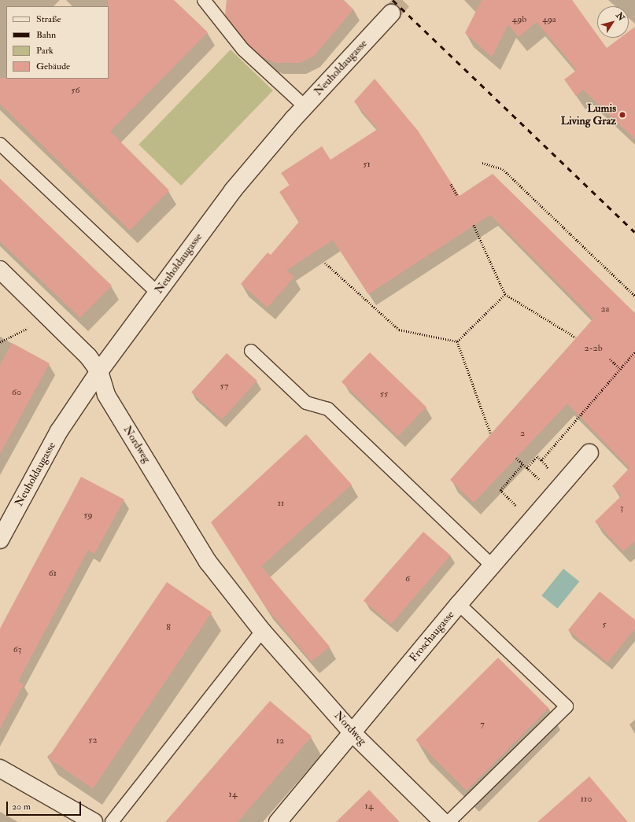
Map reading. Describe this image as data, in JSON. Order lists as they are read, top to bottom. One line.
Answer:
{"streets":{"street":["Neuholdaugasse","Nordweg","Froschaugasse"]},"crossings":[["Neuholdaugasse","Nordweg"],["Nordweg","Froschaugasse"]],"places":["Lumis Living Graz"],"house_numbers":["49b","49a","56","51","2a","2-2b","57","60","55","2","11","3","59","61","6","5","8","63","7","52","12","14","110","14"],"legend":["Straße","Bahn","Park","Gebäude"],"scale_bar":"20 m","north":"top right"}
